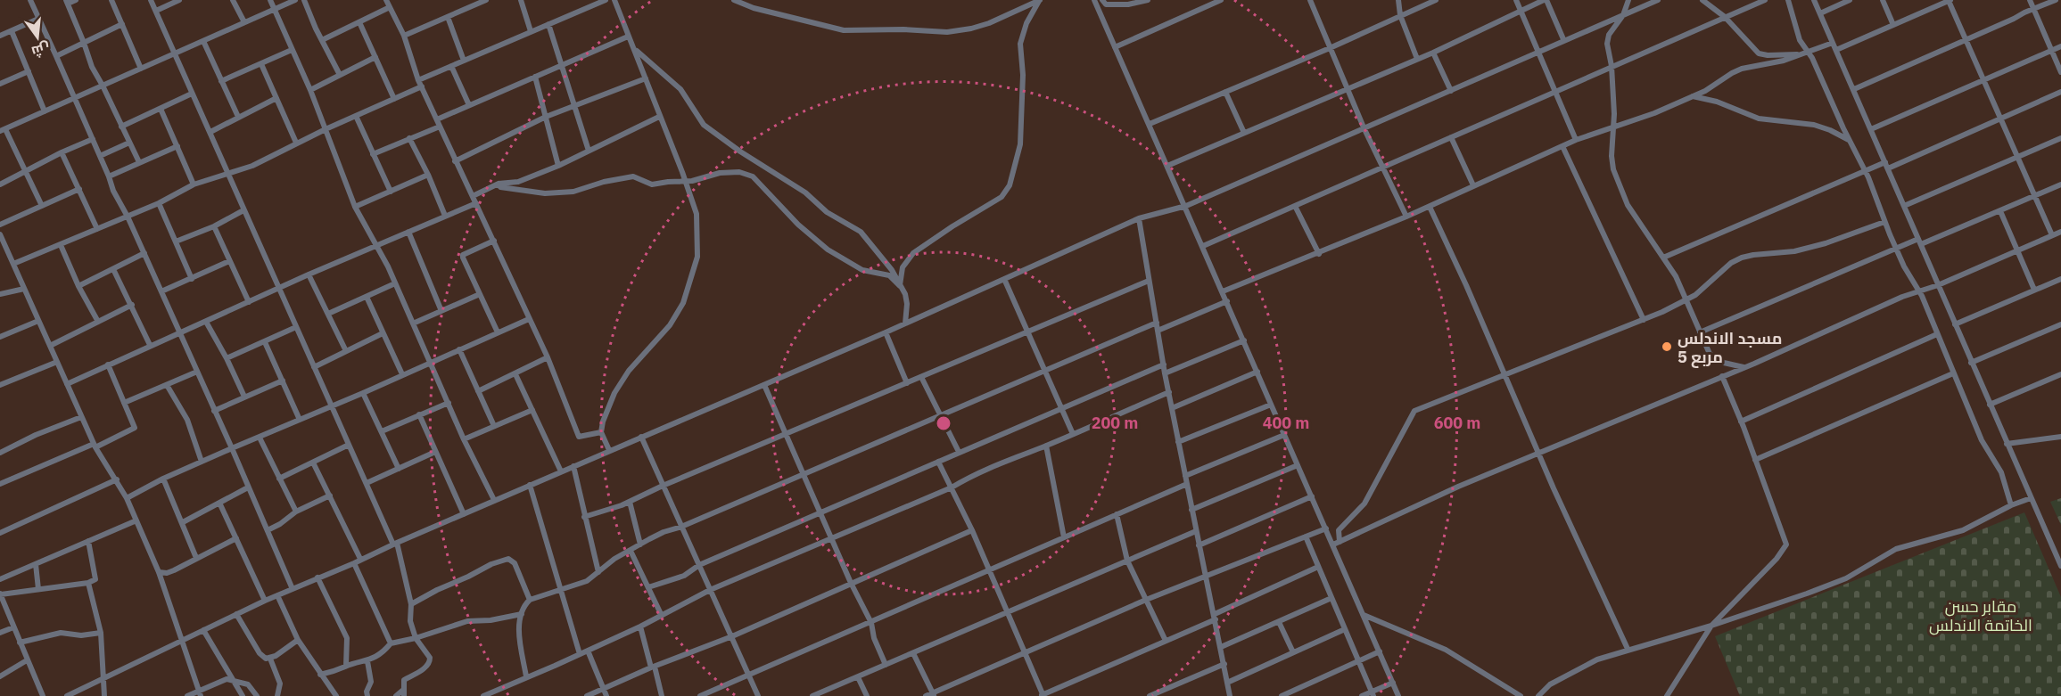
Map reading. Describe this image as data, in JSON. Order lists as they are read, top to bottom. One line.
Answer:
{"parks":["مقابر حسن الخاتمة الاندلس"],"places":["مسجد الاندلس مربع 5"],"north":"bottom","rings":["200 m","400 m","600 m"]}
